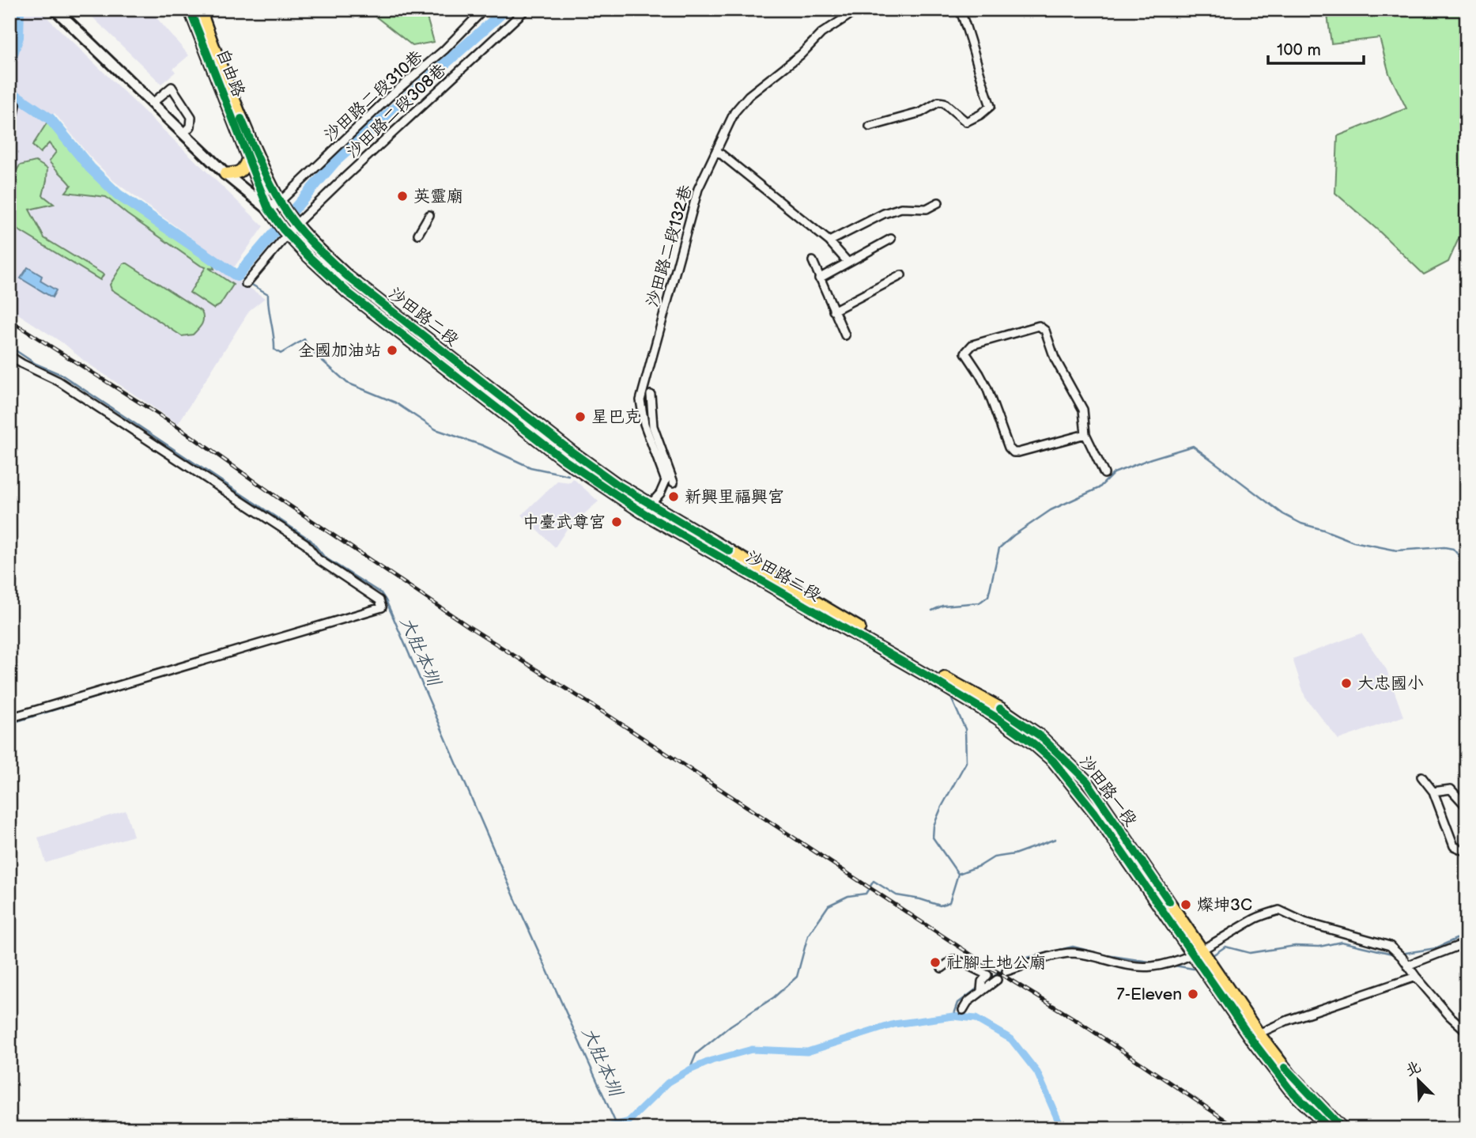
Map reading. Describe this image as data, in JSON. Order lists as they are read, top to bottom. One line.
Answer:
{"streets":{"main road":["自由路","沙田路二段","沙田路一段"],"street":["沙田路二段310巷","沙田路二段308巷","沙田路二段132巷"]},"crossings":[["自由路","沙田路二段310巷"],["自由路","沙田路二段"],["沙田路二段310巷","沙田路二段"],["沙田路二段308巷","沙田路二段"],["沙田路二段132巷","沙田路二段"],["沙田路二段","沙田路一段"]],"water":["大肚本圳"],"places":["英靈廟","全國加油站","星巴克","新興里福興宮","中臺武尊宮","大忠國小","燦坤3C","社腳土地公廟","7-Eleven"],"scale_bar":"100 m","north":"top left"}
